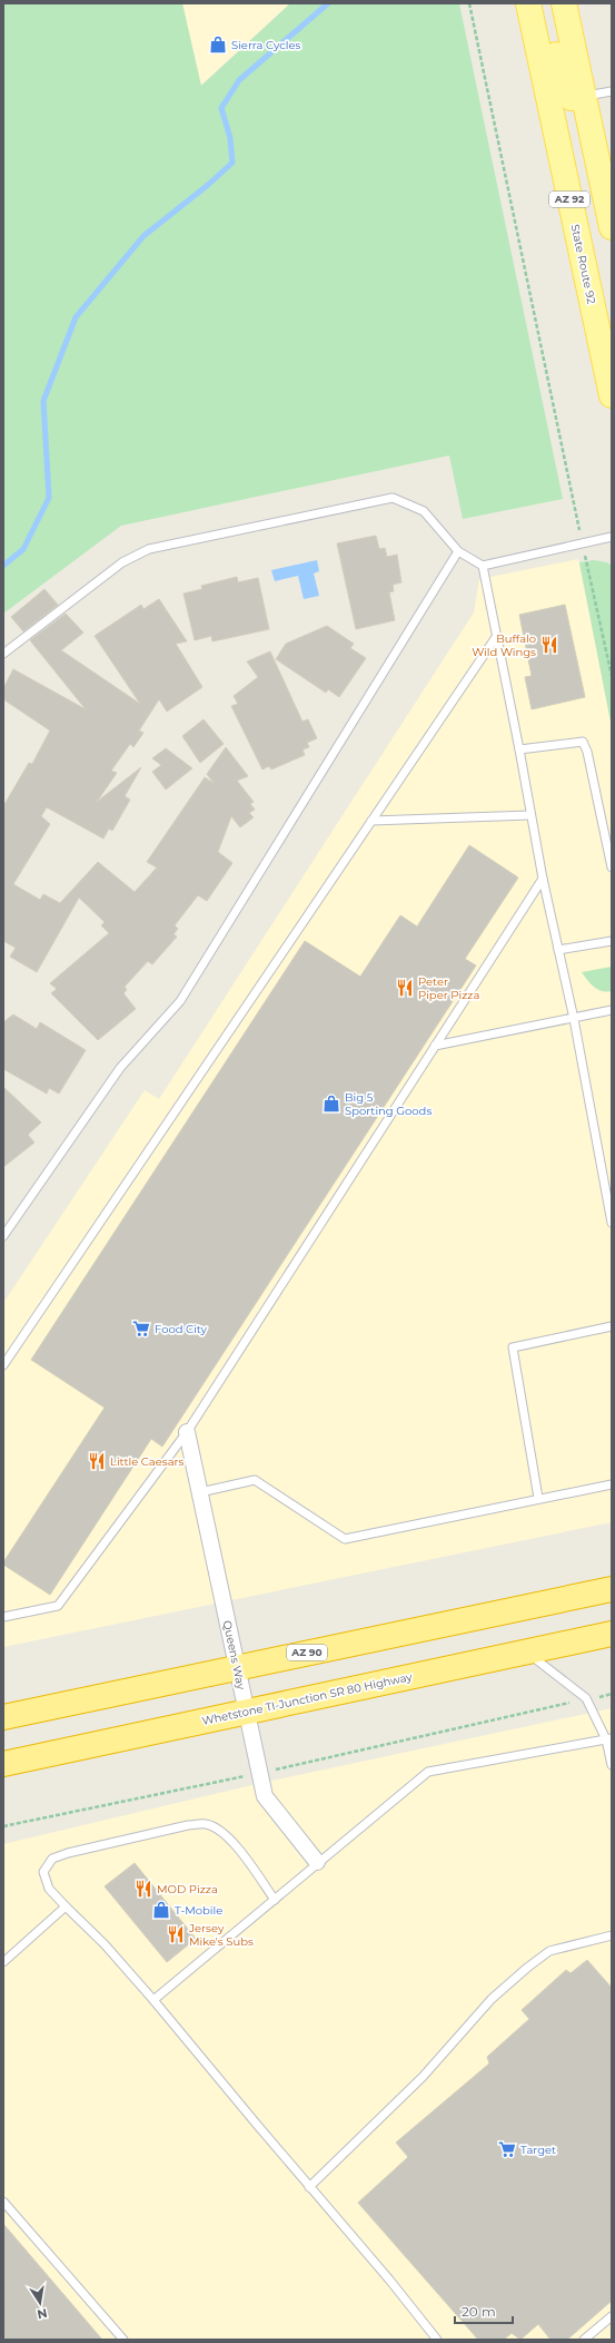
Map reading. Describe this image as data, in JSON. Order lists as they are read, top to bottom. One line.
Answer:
{"streets":{"highway":["AZ 90","Whetstone TI-Junction SR 80 Highway"],"main road":["AZ 92","State Route 92"],"street":["Queens Way"]},"crossings":[["AZ 90","Queens Way"],["Queens Way","Whetstone TI-Junction SR 80 Highway"]],"places":{"shop":["Sierra Cycles","Big 5 Sporting Goods","T-Mobile"],"restaurant":["Buffalo Wild Wings","Peter Piper Pizza","Little Caesars","MOD Pizza","Jersey Mike's Subs"],"supermarket":["Food City","Target"]},"scale_bar":"20 m","north":"bottom"}
